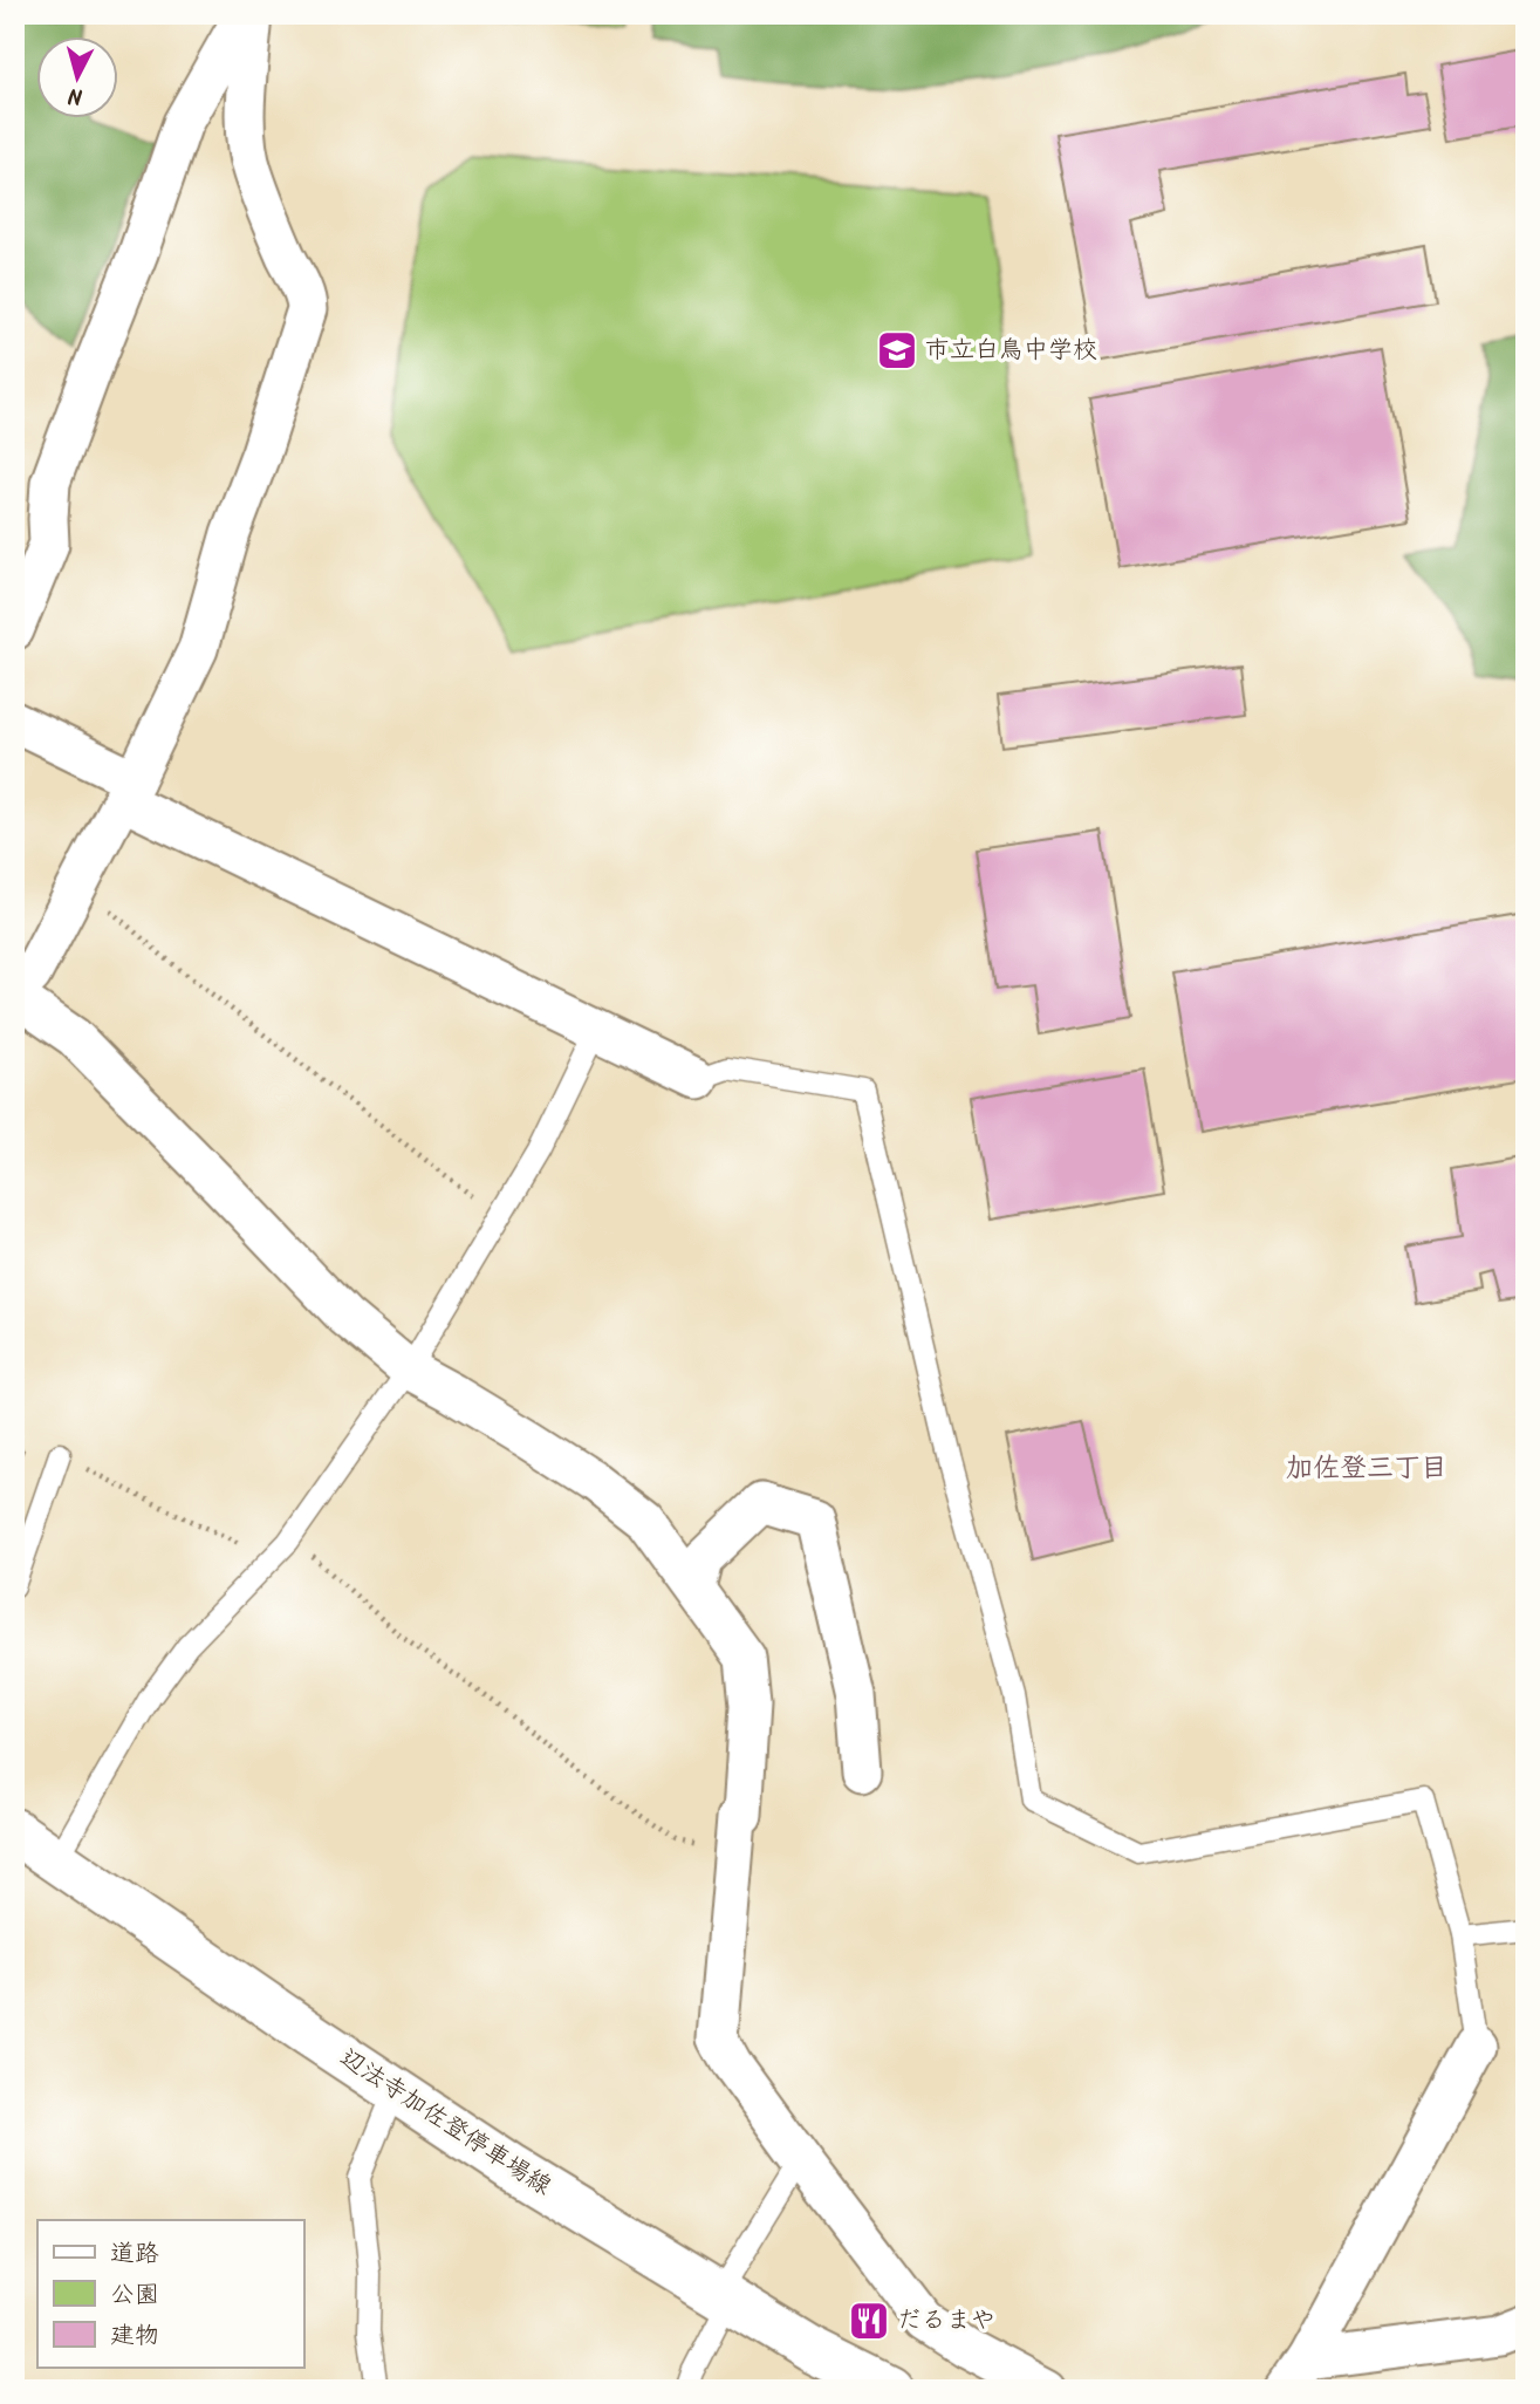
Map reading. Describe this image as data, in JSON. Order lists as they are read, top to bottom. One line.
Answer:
{"streets":{"main road":["辺法寺加佐登停車場線"]},"districts":["加佐登三丁目"],"places":{"school or university":["市立白鳥中学校"],"restaurant":["だるまや"]},"legend":["道路","公園","建物"],"north":"bottom"}
